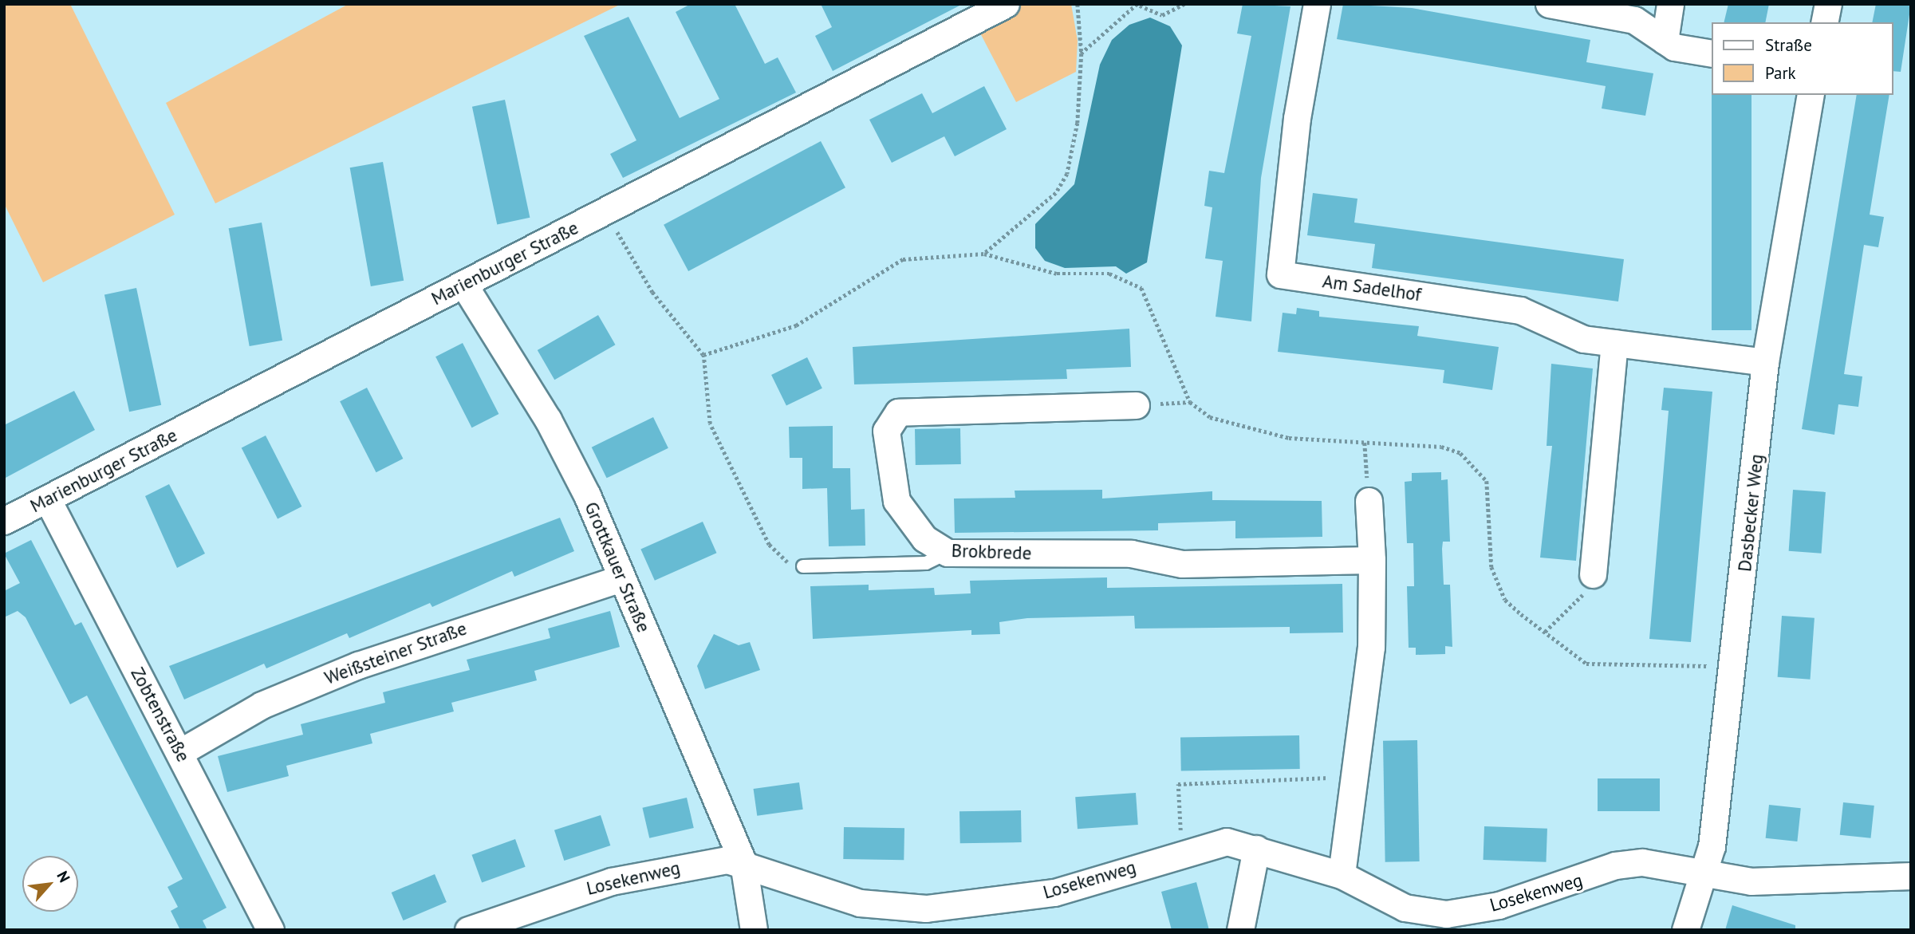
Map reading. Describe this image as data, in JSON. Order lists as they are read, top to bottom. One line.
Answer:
{"streets":{"street":["Marienburger Straße","Am Sadelhof","Dasbecker Weg","Brokbrede","Grottkauer Straße","Weißsteiner Straße","Zobtenstraße","Losekenweg"]},"crossings":[["Marienburger Straße","Grottkauer Straße"],["Marienburger Straße","Zobtenstraße"],["Am Sadelhof","Dasbecker Weg"],["Dasbecker Weg","Losekenweg"],["Grottkauer Straße","Weißsteiner Straße"],["Grottkauer Straße","Losekenweg"],["Weißsteiner Straße","Zobtenstraße"]],"legend":["Straße","Park"],"north":"top right"}
